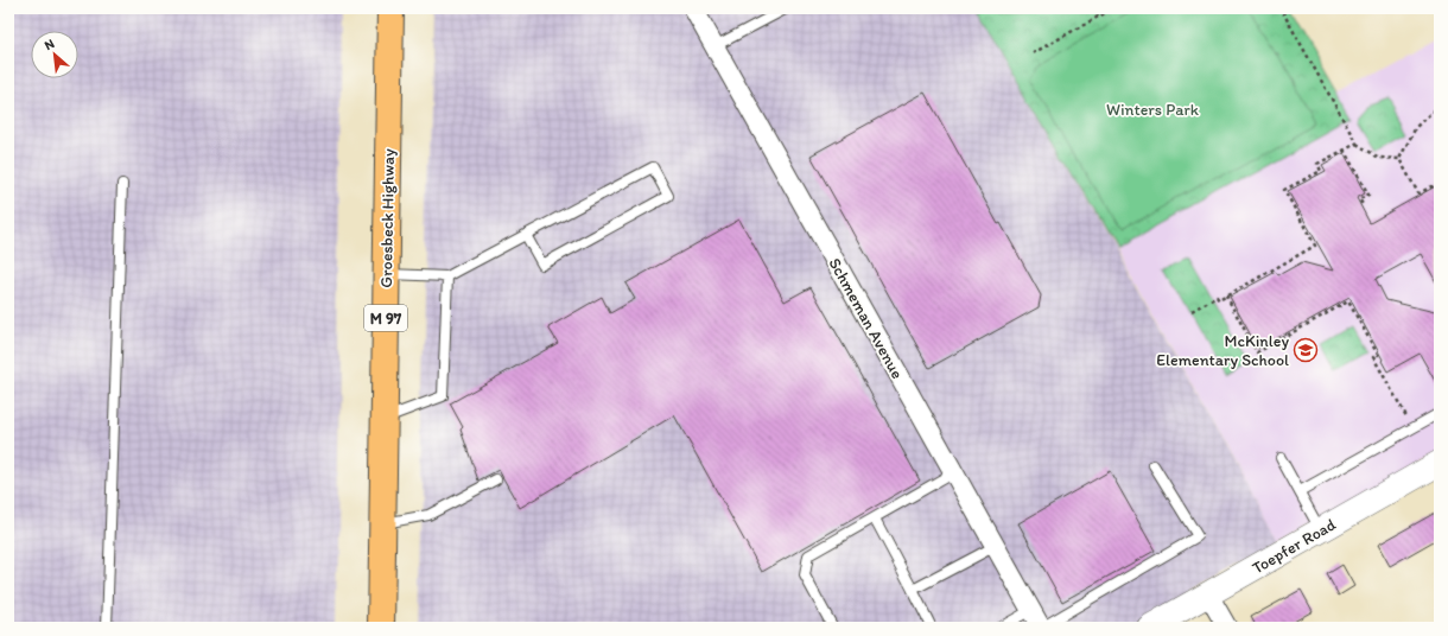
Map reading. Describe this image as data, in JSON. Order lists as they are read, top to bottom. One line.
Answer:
{"streets":{"main road":["Groesbeck Highway","M 97"],"street":["Schmeman Avenue","Toepfer Road"]},"parks":["Winters Park"],"places":{"school or university":["McKinley Elementary School"]},"north":"top left"}
